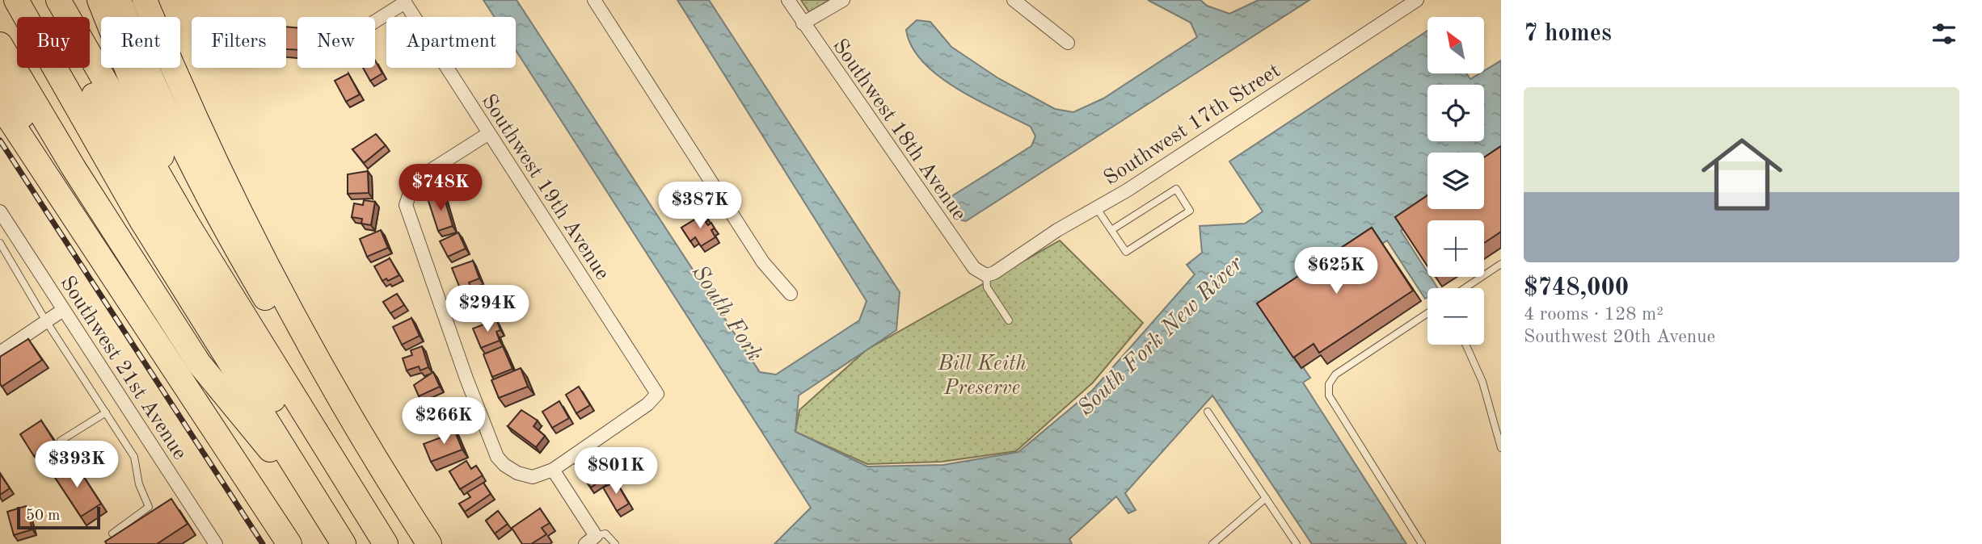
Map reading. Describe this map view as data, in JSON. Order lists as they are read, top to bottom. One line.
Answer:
{"streets":{"street":["Southwest 17th Street","Southwest 18th Avenue","Southwest 19th Avenue","Southwest 21st Avenue"]},"crossings":[["Southwest 17th Street","Southwest 18th Avenue"]],"water":["South Fork","South Fork New River"],"parks":["Bill Keith Preserve"],"scale_bar":"50 m","north":"top left","page":{"heading":"7 homes","map_buttons":["+","−"],"chip":["Buy","Rent","Filters","New","Apartment"],"list":[{"name":"$748,000","note":"4 rooms · 128 m² · Southwest 20th Avenue"}],"price":["$748K","$387K","$625K","$294K","$266K","$393K","$801K"],"scale":"50 m"}}
